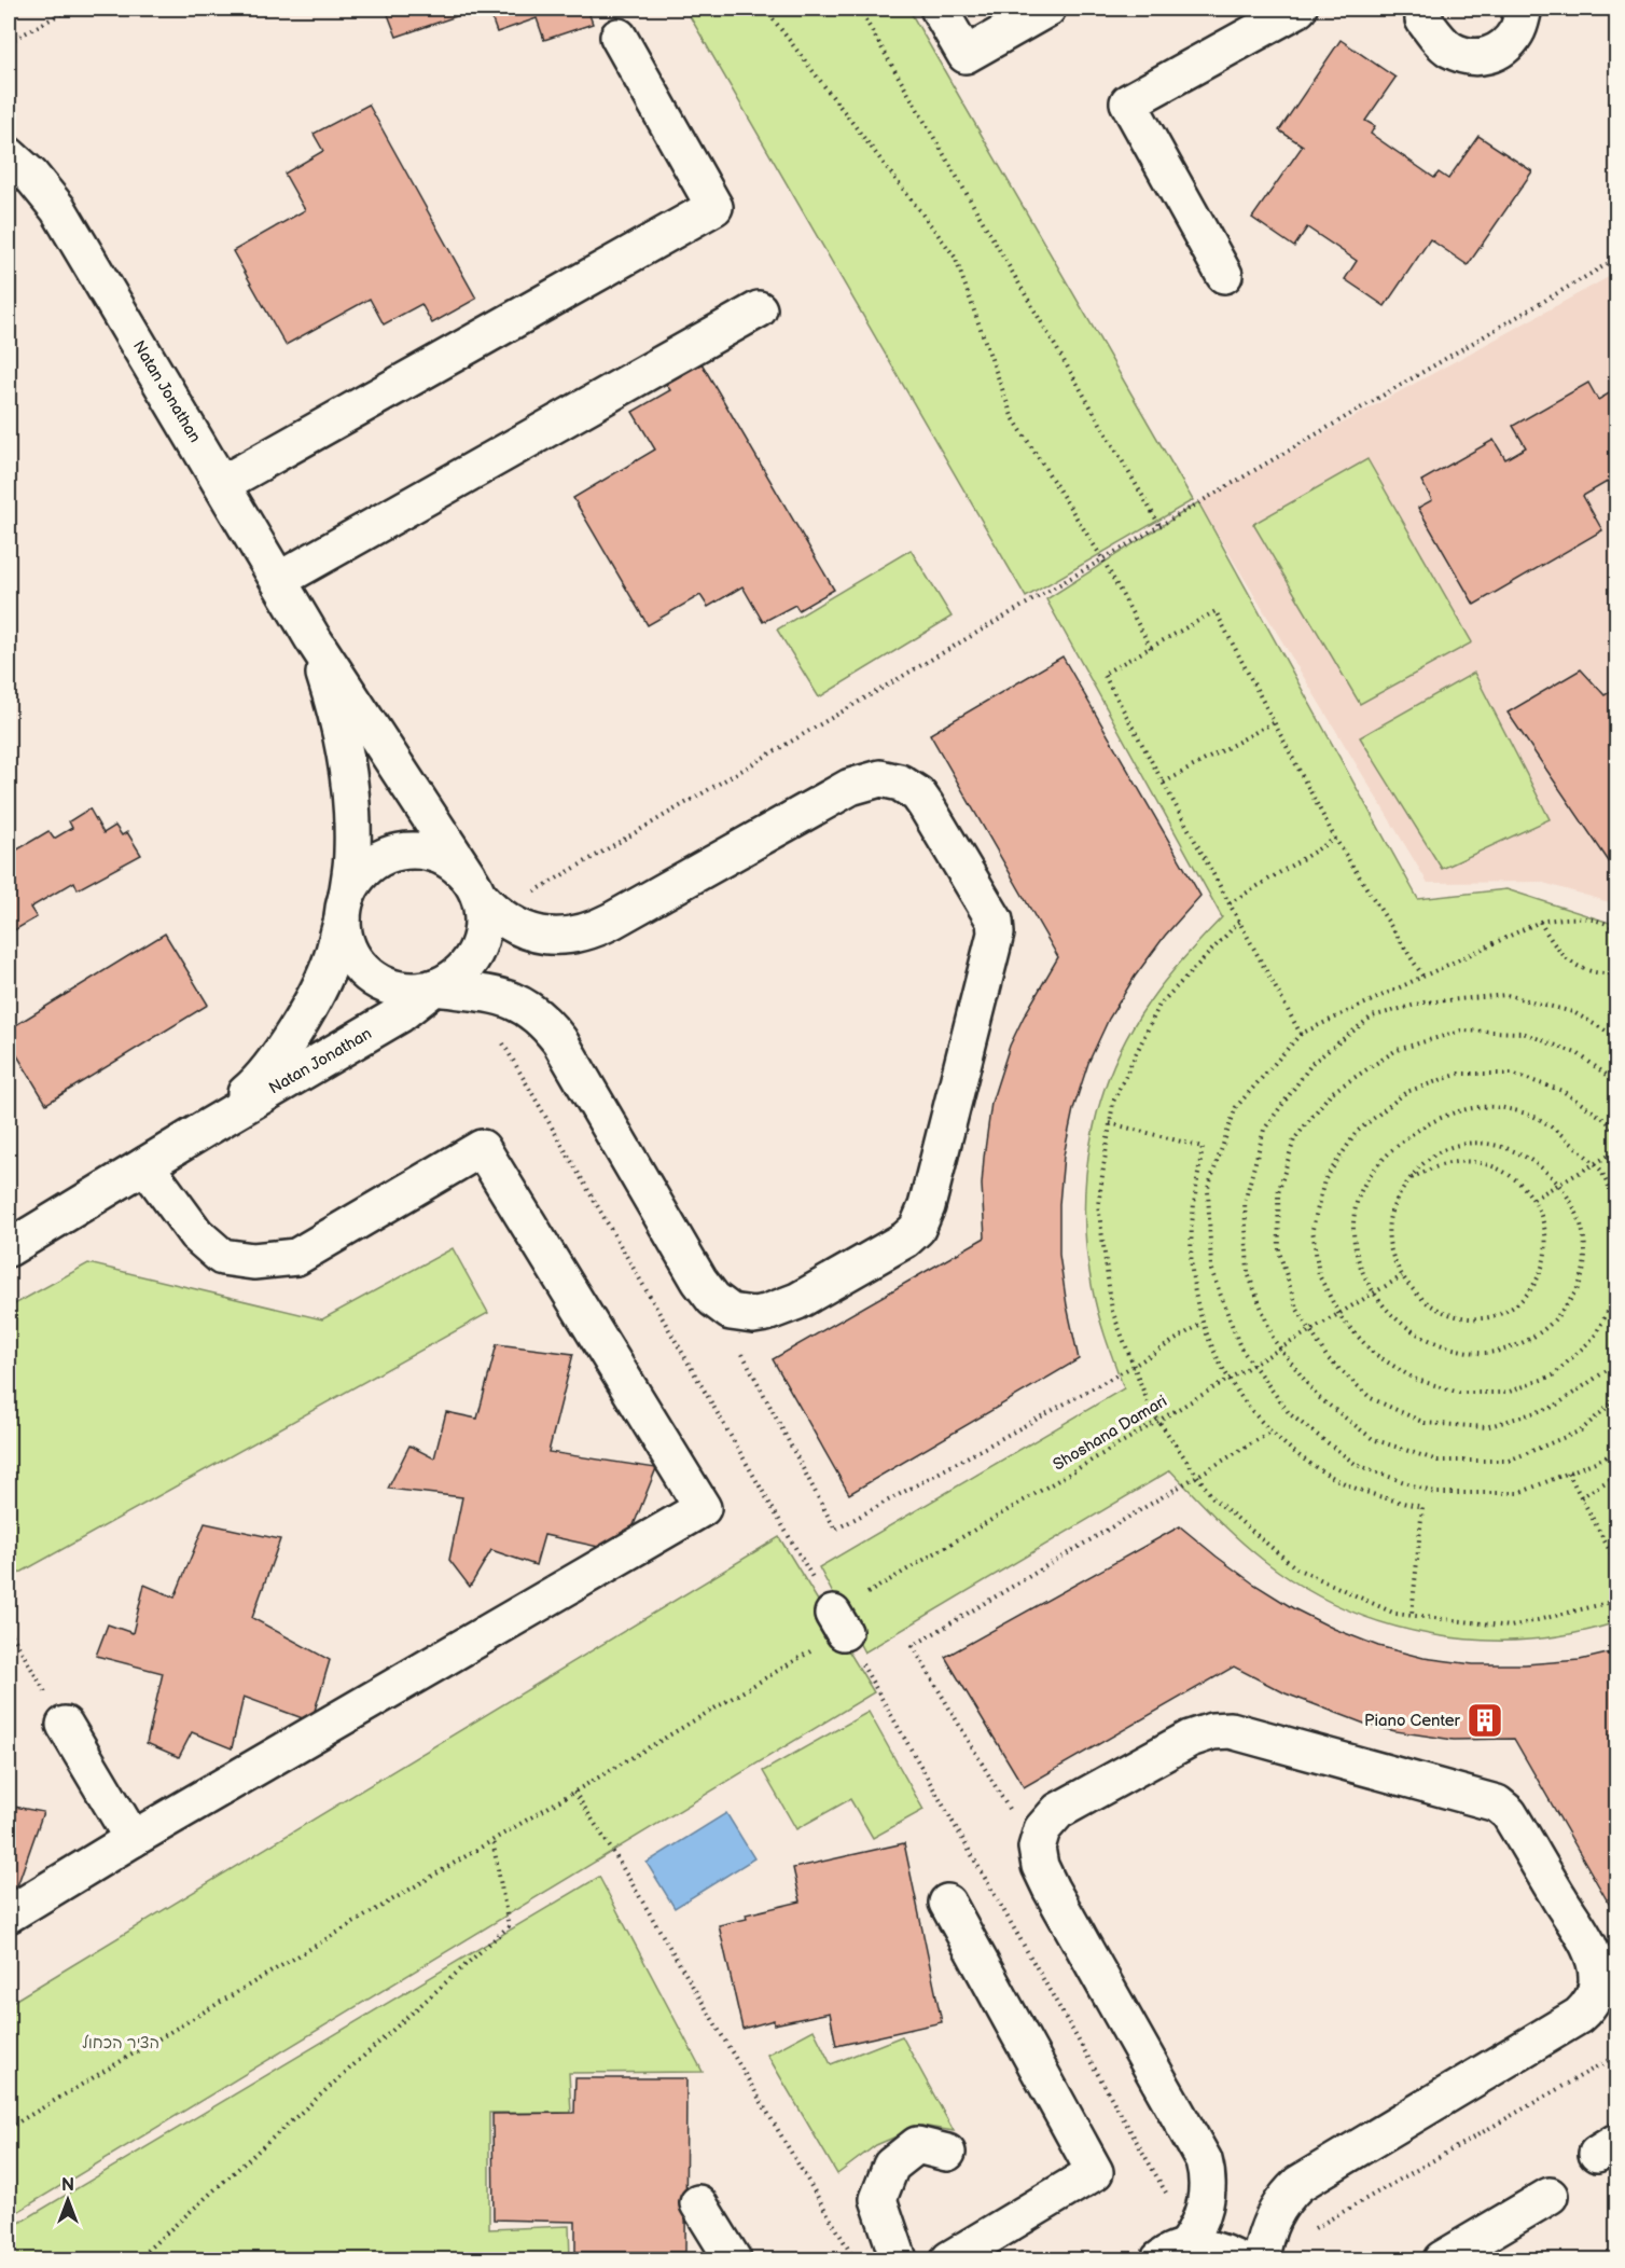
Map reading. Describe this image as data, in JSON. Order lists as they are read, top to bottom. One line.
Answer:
{"streets":{"street":["Natan Jonathan"],"path":["Shoshana Damari"]},"parks":["הציר הכחול"],"places":{"building":["Piano Center"]},"north":"top"}
